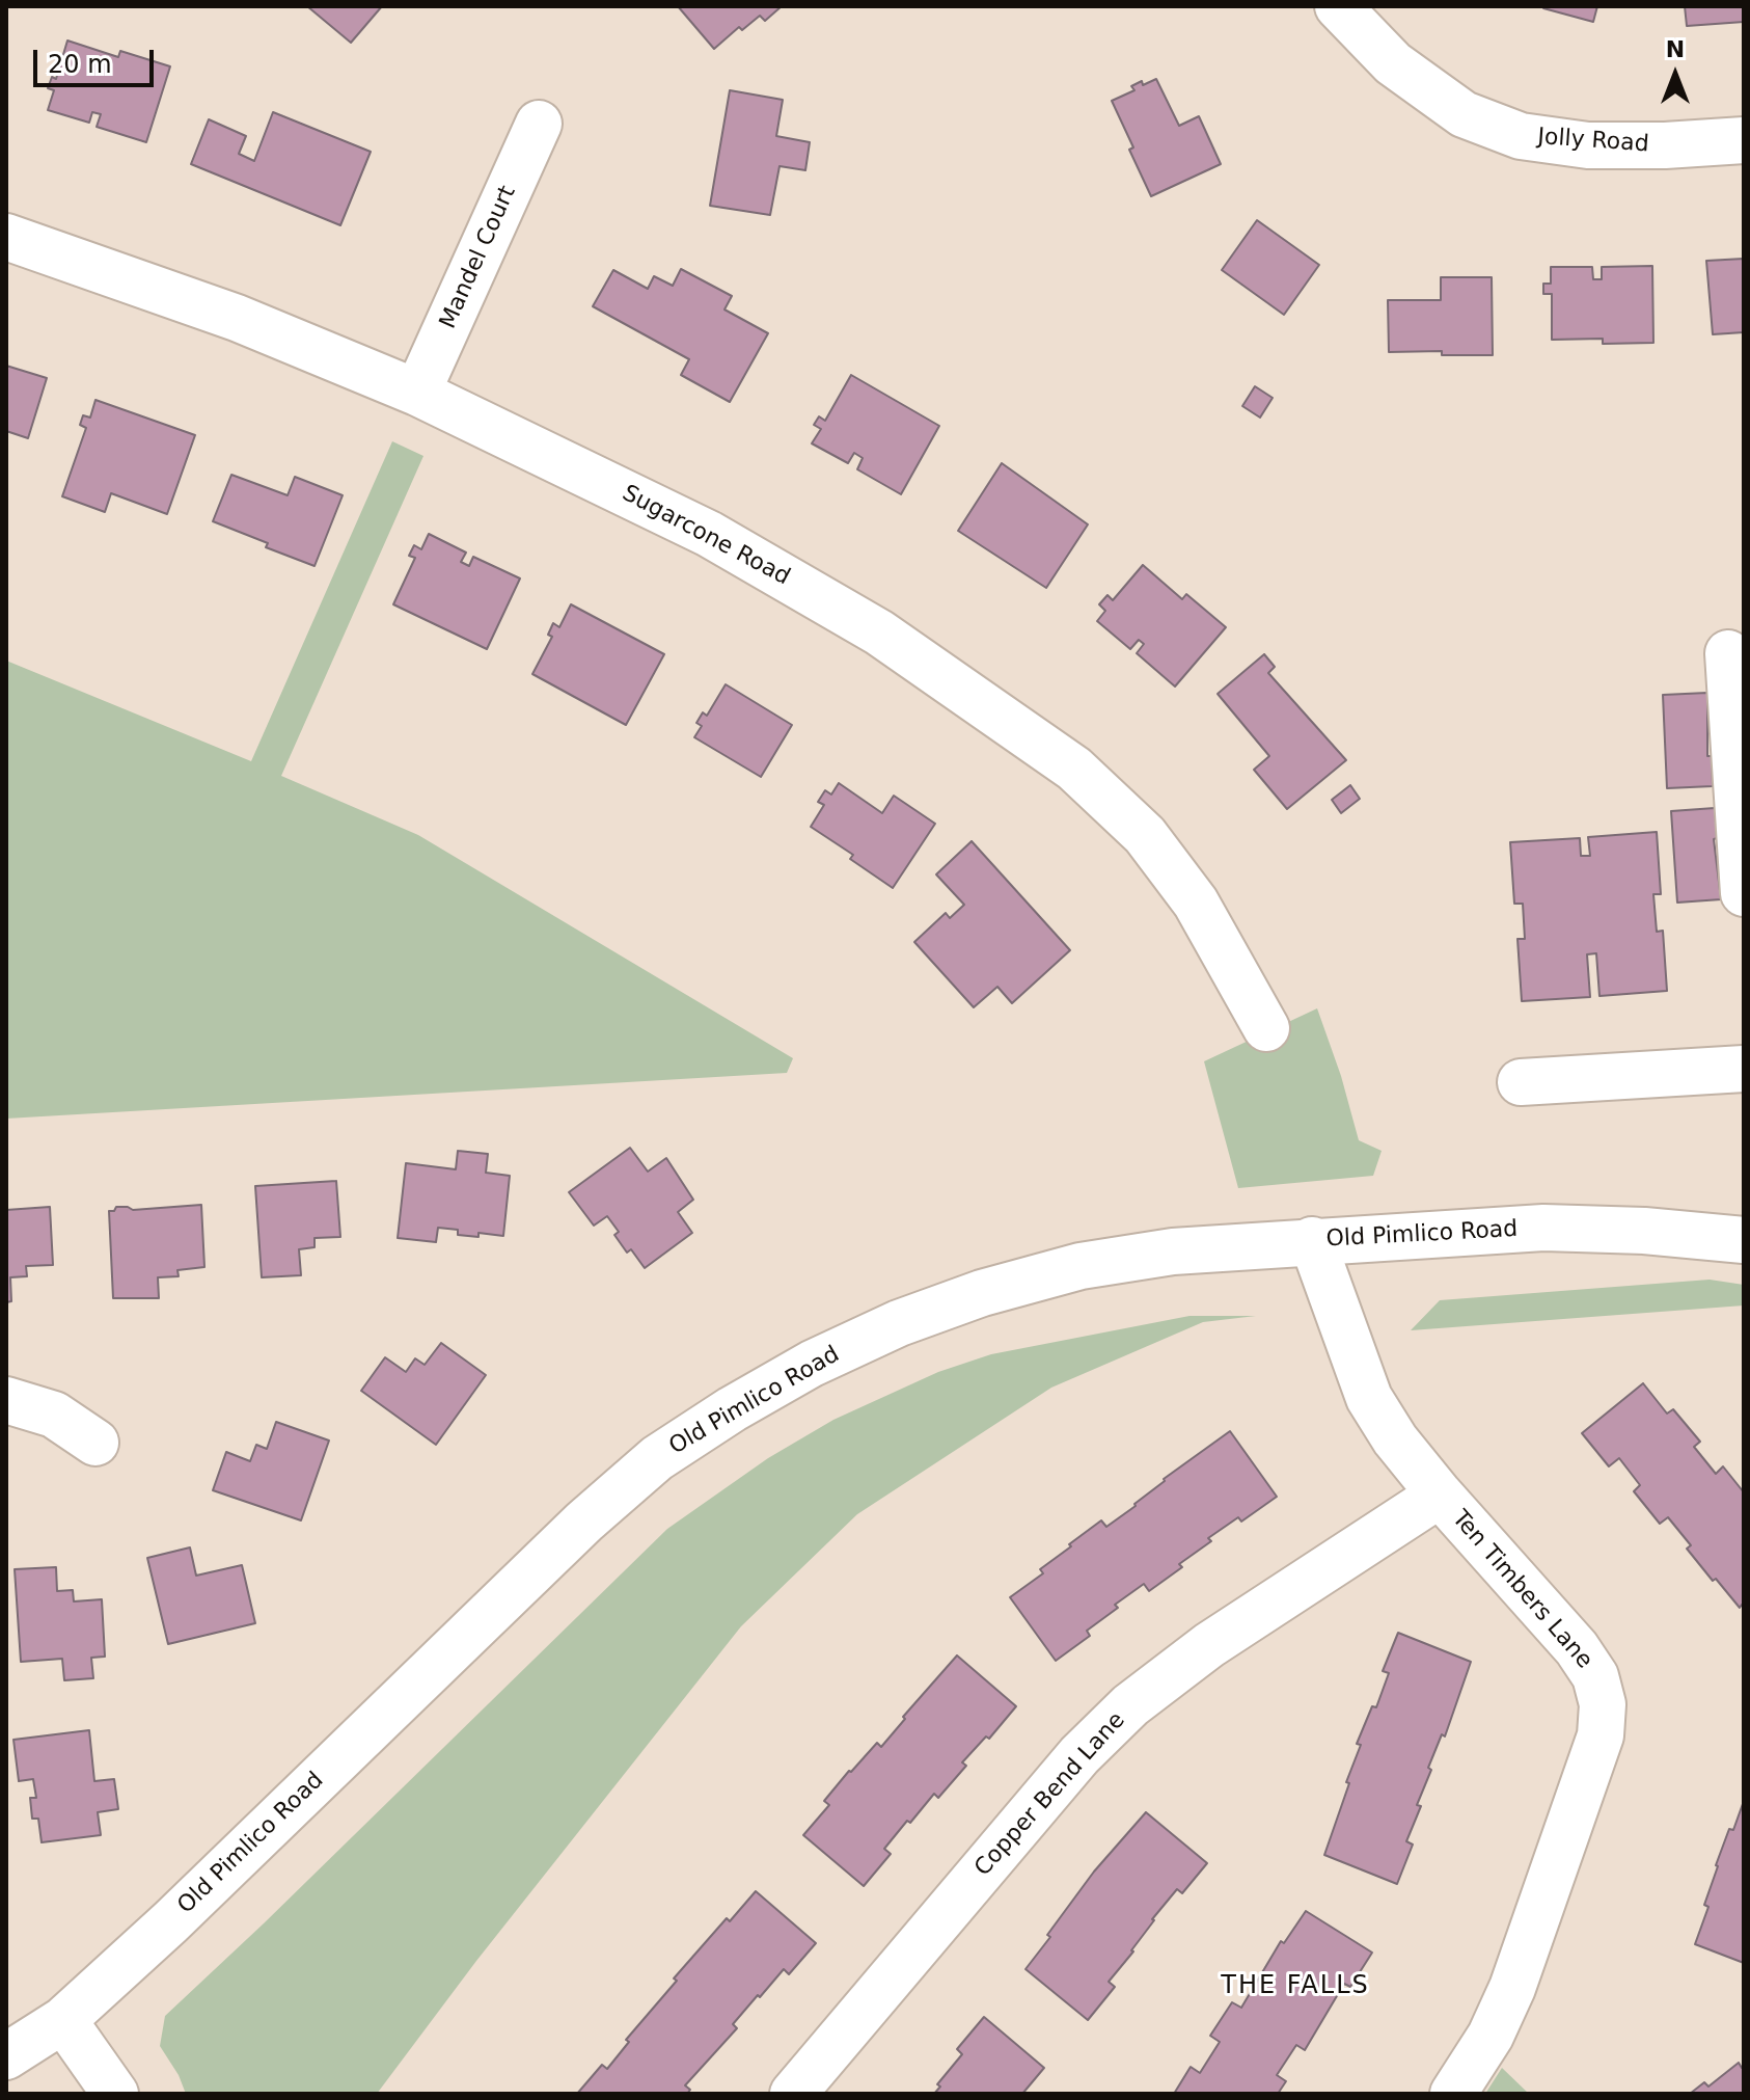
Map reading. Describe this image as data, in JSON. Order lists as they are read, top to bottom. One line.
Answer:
{"streets":{"street":["Jolly Road","Mandel Court","Sugarcone Road","Old Pimlico Road","Ten Timbers Lane","Copper Bend Lane"]},"crossings":[["Mandel Court","Sugarcone Road"],["Old Pimlico Road","Ten Timbers Lane"],["Ten Timbers Lane","Copper Bend Lane"]],"districts":["THE FALLS"],"scale_bar":"20 m","north":"top"}
